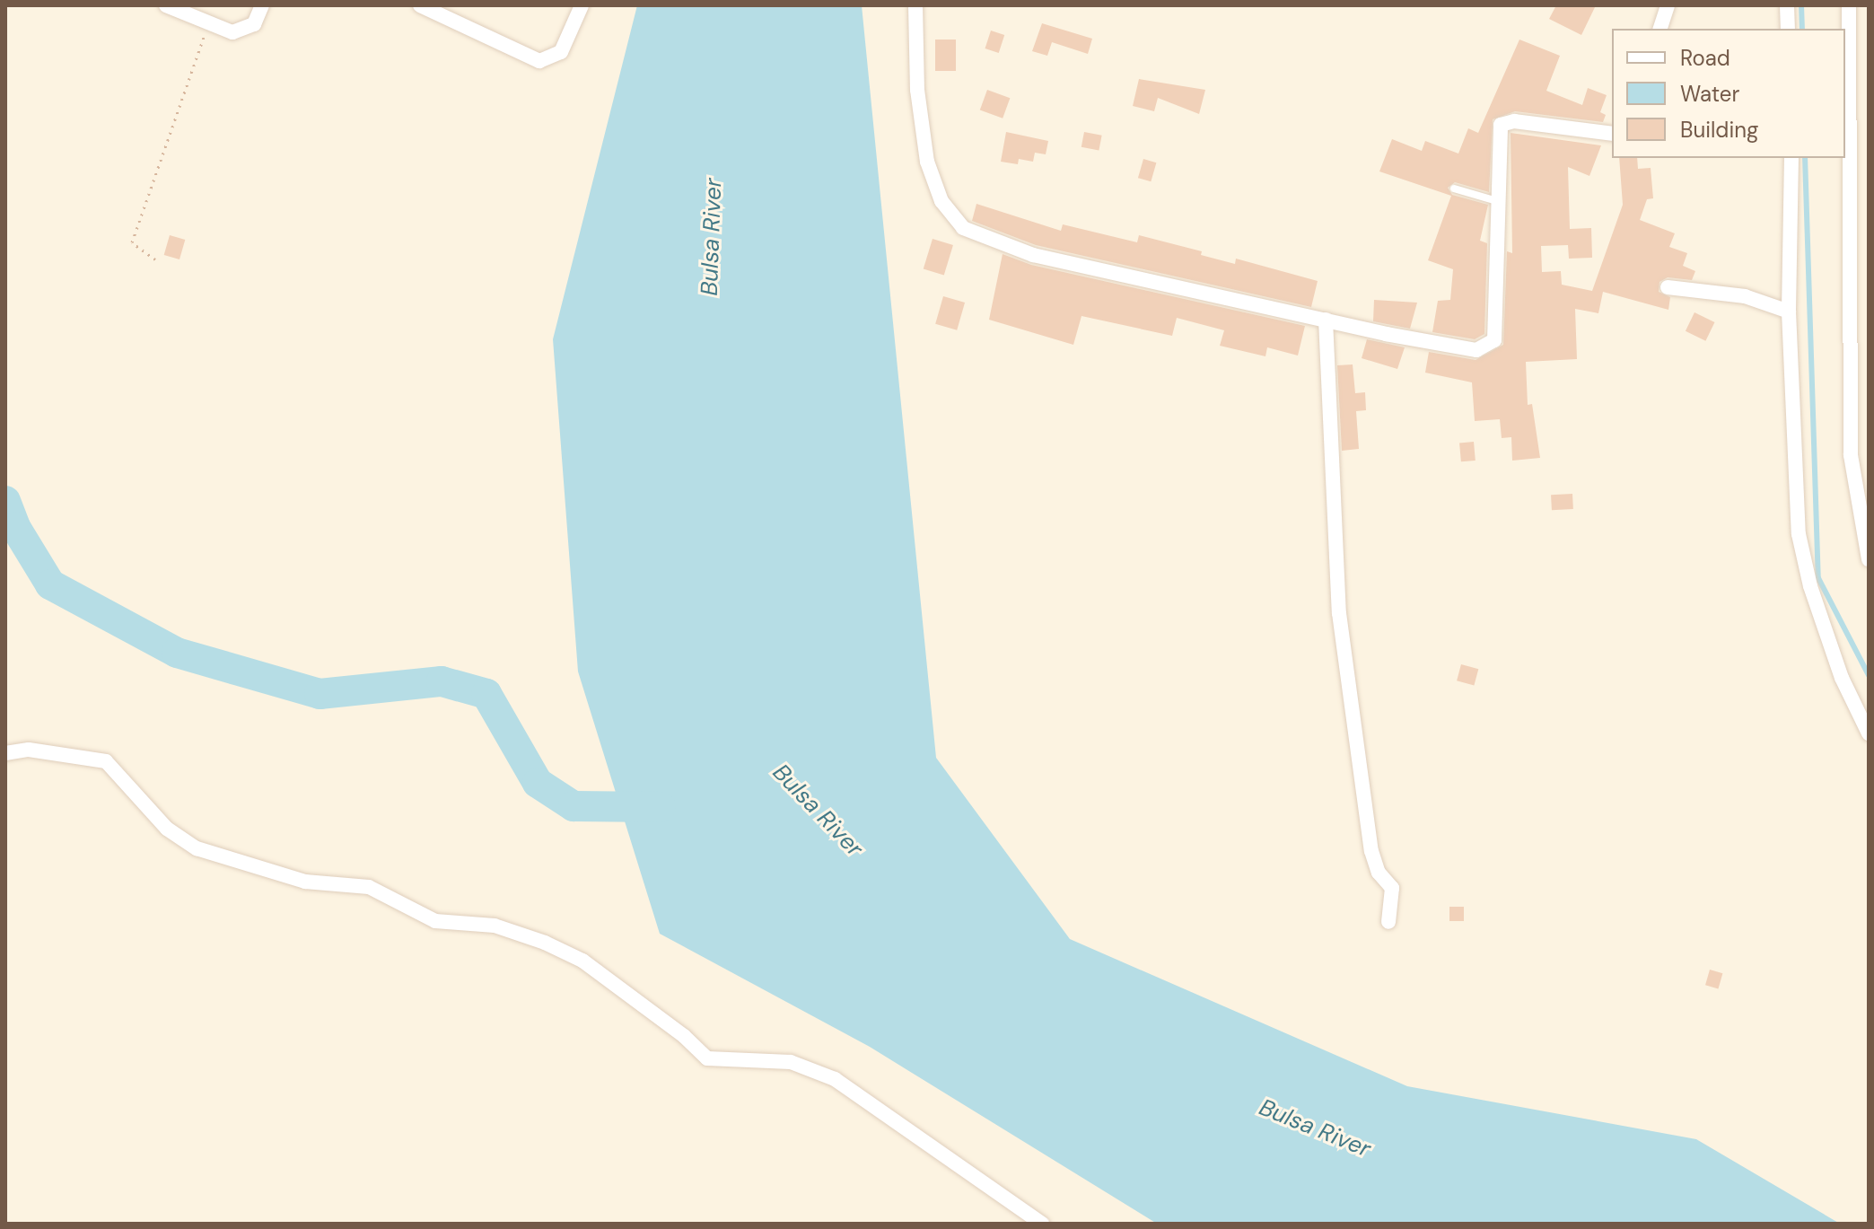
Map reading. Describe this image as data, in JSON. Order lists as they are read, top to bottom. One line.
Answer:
{"water":["Bulsa River"],"legend":["Road","Water","Building"]}
